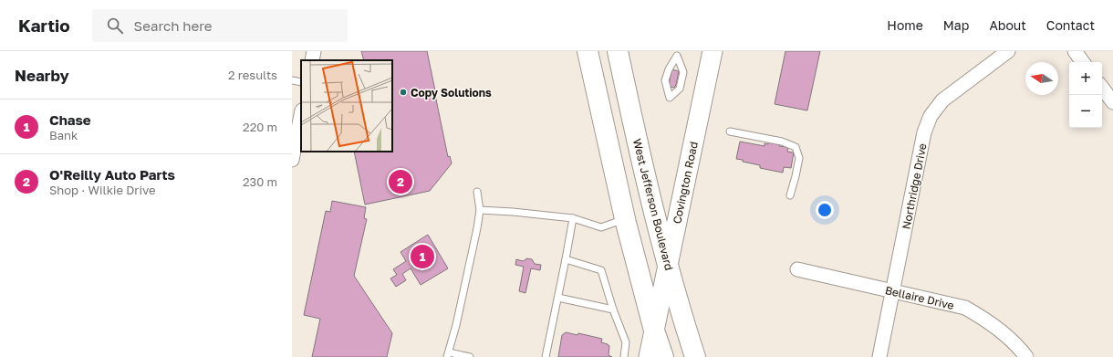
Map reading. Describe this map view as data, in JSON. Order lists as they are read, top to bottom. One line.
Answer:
{"streets":{"main road":["Covington Road","West Jefferson Boulevard"],"street":["Northridge Drive","Bellaire Drive"]},"crossings":[["Covington Road","West Jefferson Boulevard"],["Northridge Drive","Bellaire Drive"]],"places":["Copy Solutions"],"north":"left","page":{"header":"Kartio","search":"Search here","nav":["Home","Map","About","Contact"],"heading":["Nearby","2 results"],"map_buttons":["+","−"],"list":[{"mark":"1","name":"Chase","note":"Bank","value":"220 m"},{"mark":"2","name":"O'Reilly Auto Parts","note":"Shop · Wilkie Drive","value":"230 m"}],"pins":["2","1"]}}
